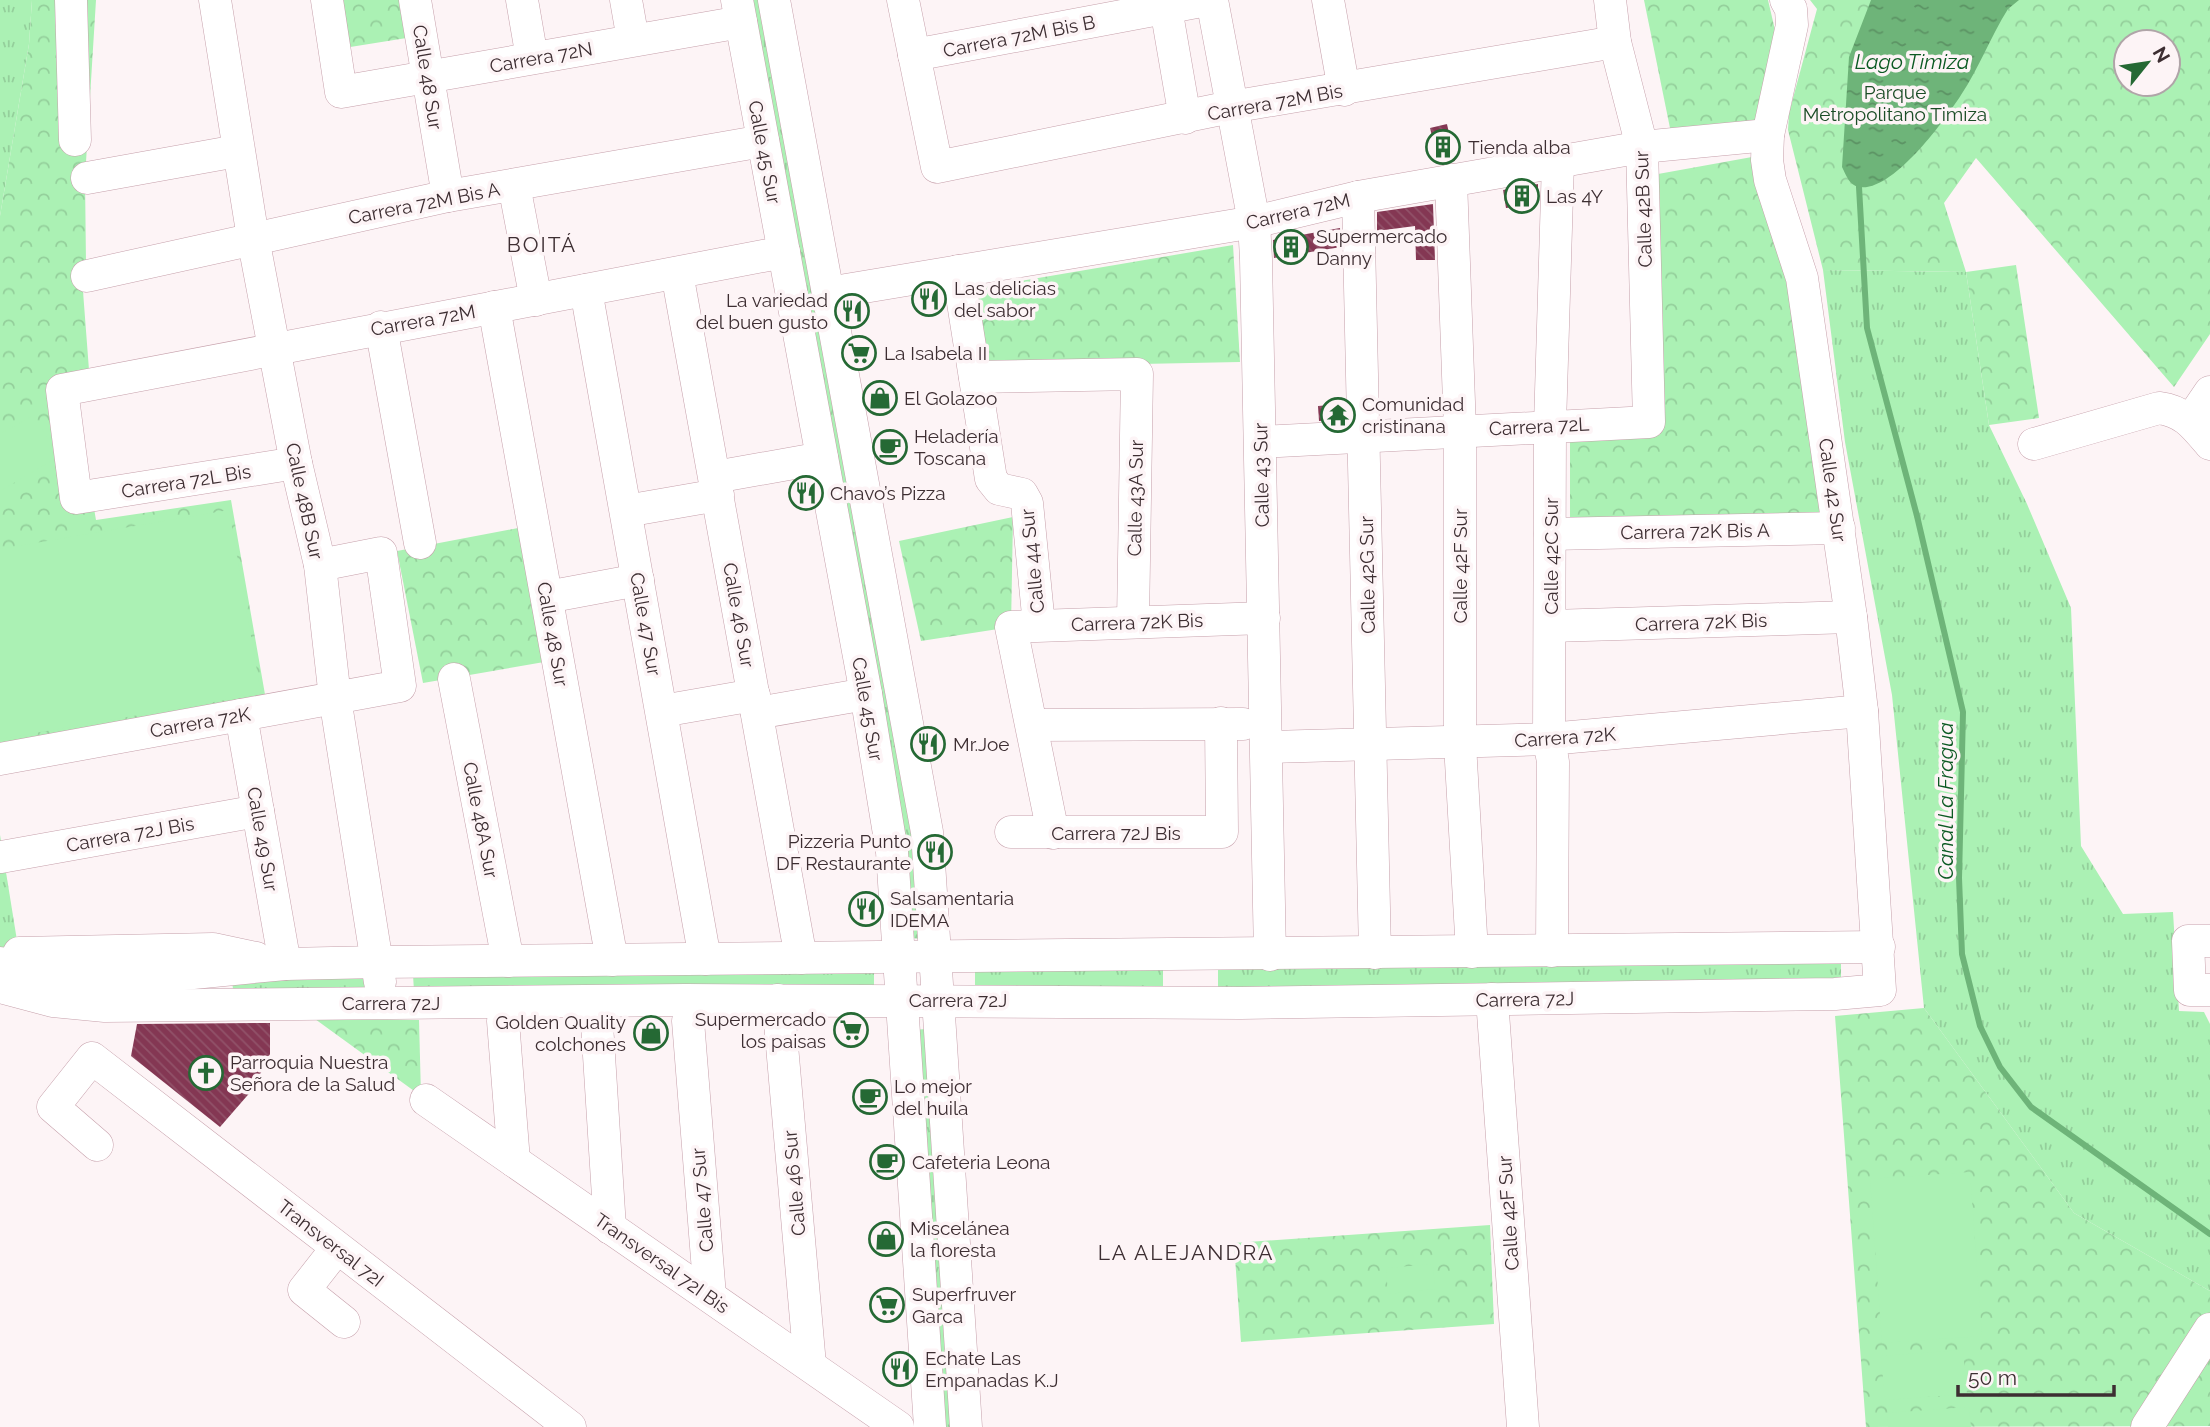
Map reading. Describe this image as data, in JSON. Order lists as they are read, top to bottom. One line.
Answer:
{"streets":{"street":["Carrera 72M Bis B","Carrera 72N","Calle 48 Sur","Carrera 72M Bis","Calle 45 Sur","Carrera 72M Bis A","Calle 42B Sur","Carrera 72M","Carrera 72L","Calle 43 Sur","Carrera 72L Bis","Calle 42 Sur","Calle 43A Sur","Calle 48B Sur","Carrera 72K Bis A","Calle 42C Sur","Calle 44 Sur","Calle 42F Sur","Calle 42G Sur","Calle 46 Sur","Carrera 72K Bis","Calle 47 Sur","Carrera 72K","Calle 48A Sur","Carrera 72J Bis","Calle 49 Sur","Carrera 72J","Transversal 72I","Transversal 72I Bis"]},"crossings":[["Carrera 72M Bis B","Carrera 72M Bis"],["Carrera 72N","Calle 48 Sur"],["Carrera 72N","Calle 45 Sur"],["Calle 48 Sur","Carrera 72M Bis A"],["Calle 48 Sur","Carrera 72M"],["Carrera 72M Bis","Calle 42B Sur"],["Carrera 72M Bis","Calle 43 Sur"],["Calle 45 Sur","Carrera 72M Bis A"],["Calle 45 Sur","Carrera 72M"],["Calle 45 Sur","Carrera 72J"],["Carrera 72M Bis A","Calle 48B Sur"],["Calle 42B Sur","Carrera 72M"],["Calle 42B Sur","Carrera 72L"],["Carrera 72M","Calle 43 Sur"],["Carrera 72M","Carrera 72L Bis"],["Carrera 72M","Calle 42 Sur"],["Carrera 72M","Calle 48B Sur"],["Carrera 72M","Calle 42C Sur"],["Carrera 72M","Calle 44 Sur"],["Carrera 72M","Calle 42F Sur"],["Carrera 72M","Calle 42G Sur"],["Carrera 72M","Calle 46 Sur"],["Carrera 72M","Calle 47 Sur"],["Carrera 72L","Calle 43 Sur"],["Carrera 72L","Calle 42C Sur"],["Carrera 72L","Calle 42F Sur"],["Carrera 72L","Calle 42G Sur"],["Calle 43 Sur","Carrera 72K Bis"],["Calle 43 Sur","Carrera 72K"],["Carrera 72L Bis","Calle 48B Sur"],["Calle 42 Sur","Carrera 72K Bis A"],["Calle 42 Sur","Carrera 72K Bis"],["Calle 42 Sur","Carrera 72K"],["Calle 42 Sur","Carrera 72J"],["Calle 43A Sur","Calle 44 Sur"],["Calle 43A Sur","Carrera 72K Bis"],["Calle 48B Sur","Carrera 72K"],["Calle 48B Sur","Carrera 72J"],["Carrera 72K Bis A","Calle 42C Sur"],["Calle 42C Sur","Carrera 72K Bis"],["Calle 42C Sur","Carrera 72K"],["Calle 44 Sur","Carrera 72K Bis"],["Calle 44 Sur","Carrera 72K"],["Calle 44 Sur","Carrera 72J Bis"],["Calle 42F Sur","Carrera 72K"],["Calle 42F Sur","Carrera 72J"],["Calle 42G Sur","Carrera 72K"],["Calle 46 Sur","Carrera 72J"],["Calle 46 Sur","Transversal 72I Bis"],["Calle 47 Sur","Transversal 72I Bis"],["Carrera 72K","Carrera 72J Bis"],["Carrera 72K","Calle 49 Sur"],["Carrera 72J Bis","Calle 49 Sur"]],"districts":["BOITÁ","LA ALEJANDRA"],"water":["Lago Timiza","Canal La Fragua"],"parks":["Parque Metropolitano Timiza"],"places":{"building":["Tienda alba","Las 4Y","Supermercado Danny"],"restaurant":["Las delicias del sabor","La variedad del buen gusto","Chavo’s Pizza","Mr.Joe","Pizzeria Punto DF Restaurante","Salsamentaria IDEMA","Echate Las Empanadas K.J"],"supermarket":["La Isabela II","Supermercado los paisas","Superfruver Garca"],"shop":["El Golazoo","Golden Quality colchones","Miscelánea la floresta"],"temple":["Comunidad cristinana"],"cafe":["Heladería Toscana","Lo mejor del huila","Cafeteria Leona"],"church":["Parroquia Nuestra Señora de la Salud"]},"scale_bar":"50 m","north":"top right"}
